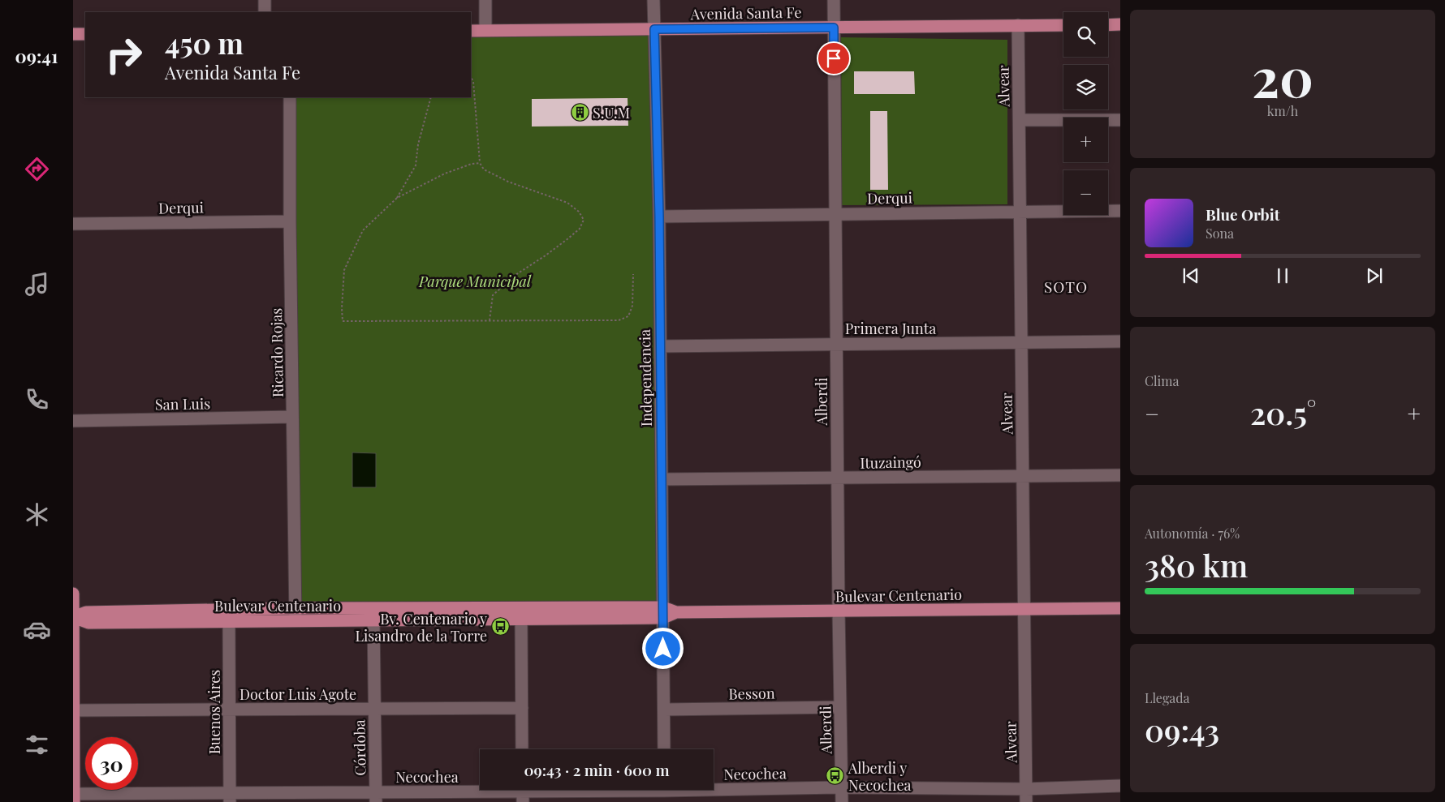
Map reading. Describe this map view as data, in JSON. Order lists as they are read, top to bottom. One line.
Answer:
{"streets":{"main road":["Avenida Santa Fe","Bulevar Centenario"],"street":["Alvear","Derqui","Primera Junta","Ricardo Rojas","Independencia","Alberdi","San Luis","Ituzaingó","Besson","Doctor Luis Agote","Buenos Aires","Córdoba","Necochea"]},"crossings":[["Avenida Santa Fe","Alvear"],["Avenida Santa Fe","Independencia"],["Avenida Santa Fe","Alberdi"],["Alvear","Derqui"],["Alvear","Primera Junta"],["Alvear","Ituzaingó"],["Alvear","Bulevar Centenario"],["Alvear","Necochea"],["Derqui","Ricardo Rojas"],["Derqui","Independencia"],["Derqui","Alberdi"],["Primera Junta","Independencia"],["Primera Junta","Alberdi"],["Ricardo Rojas","San Luis"],["Ricardo Rojas","Bulevar Centenario"],["Independencia","Ituzaingó"],["Independencia","Bulevar Centenario"],["Independencia","Besson"],["Alberdi","Ituzaingó"],["Alberdi","Bulevar Centenario"],["Alberdi","Besson"],["Alberdi","Necochea"],["Bulevar Centenario","Buenos Aires"],["Bulevar Centenario","Córdoba"],["Doctor Luis Agote","Buenos Aires"],["Doctor Luis Agote","Córdoba"],["Buenos Aires","Necochea"],["Córdoba","Necochea"]],"districts":["SOTO"],"parks":["Parque Municipal"],"places":{"building":["S.U.M"],"bus stop":["Bv. Centenario y Lisandro de la Torre","Alberdi y Necochea"]},"page":{"tabs":"09:41","tile":[["20","km/h"],"Clima",["Autonomía · 76%","380 km"],["Llegada","09:43"]],"map_buttons":["+","−"],"turn":["450 m","Avenida Santa Fe"],"song":["Blue Orbit","Sona"],"heat":["−","20.5°","+"],"limit":"30","trip":"09:43 · 2 min · 600 m"}}
